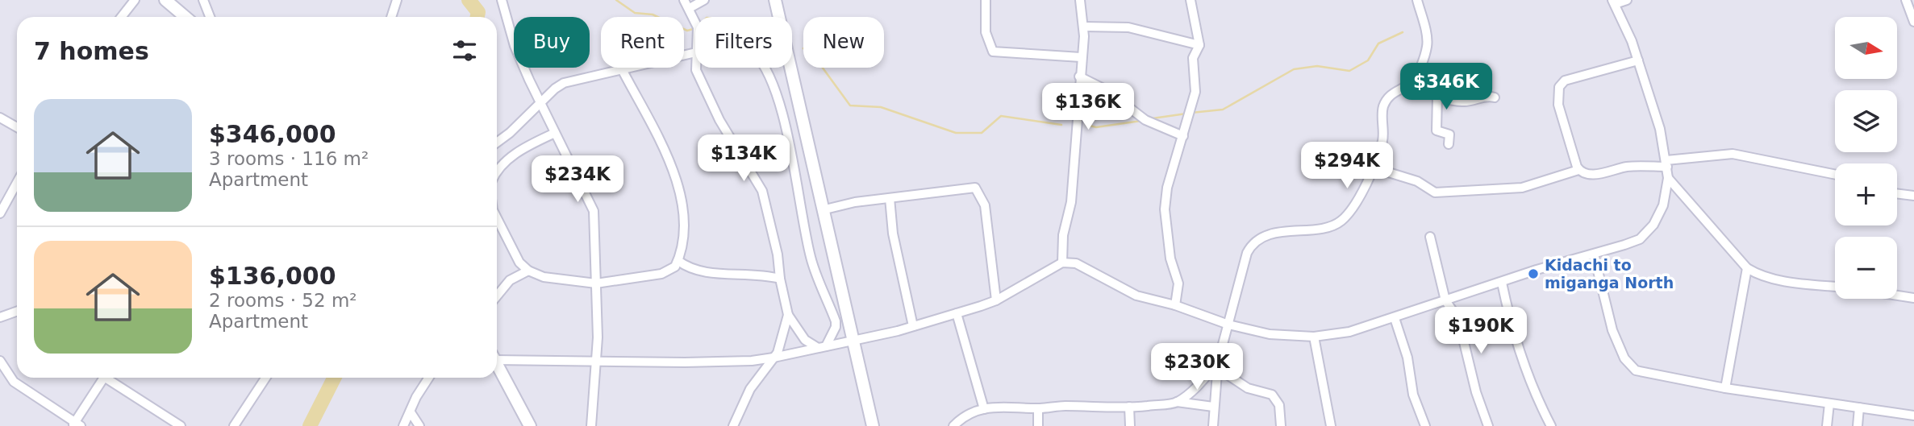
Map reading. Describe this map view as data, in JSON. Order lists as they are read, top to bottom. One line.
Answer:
{"places":["Kidachi to miganga North"],"north":"right","page":{"map_buttons":["+","−"],"chip":["Buy","Rent","Filters","New"],"heading":"7 homes","price":["$346K","$136K","$134K","$294K","$234K","$190K","$230K"],"list":[{"name":"$346,000","note":"3 rooms · 116 m² · Apartment"},{"name":"$136,000","note":"2 rooms · 52 m² · Apartment"}]}}
